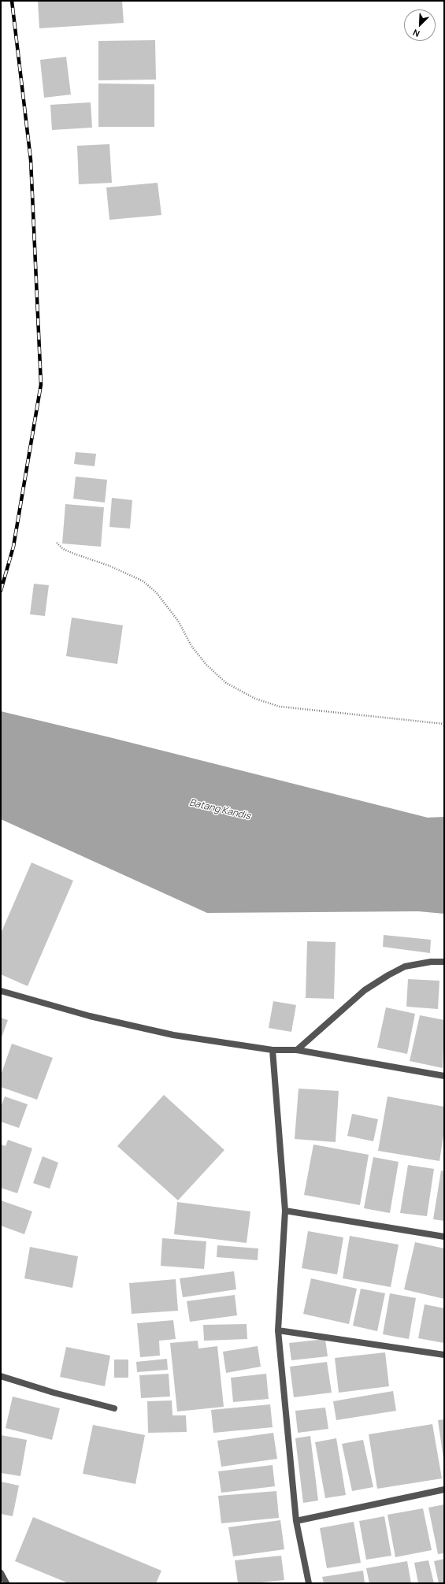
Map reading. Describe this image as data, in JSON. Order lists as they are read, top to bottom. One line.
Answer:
{"water":["Batang Kandis"],"north":"bottom left"}
